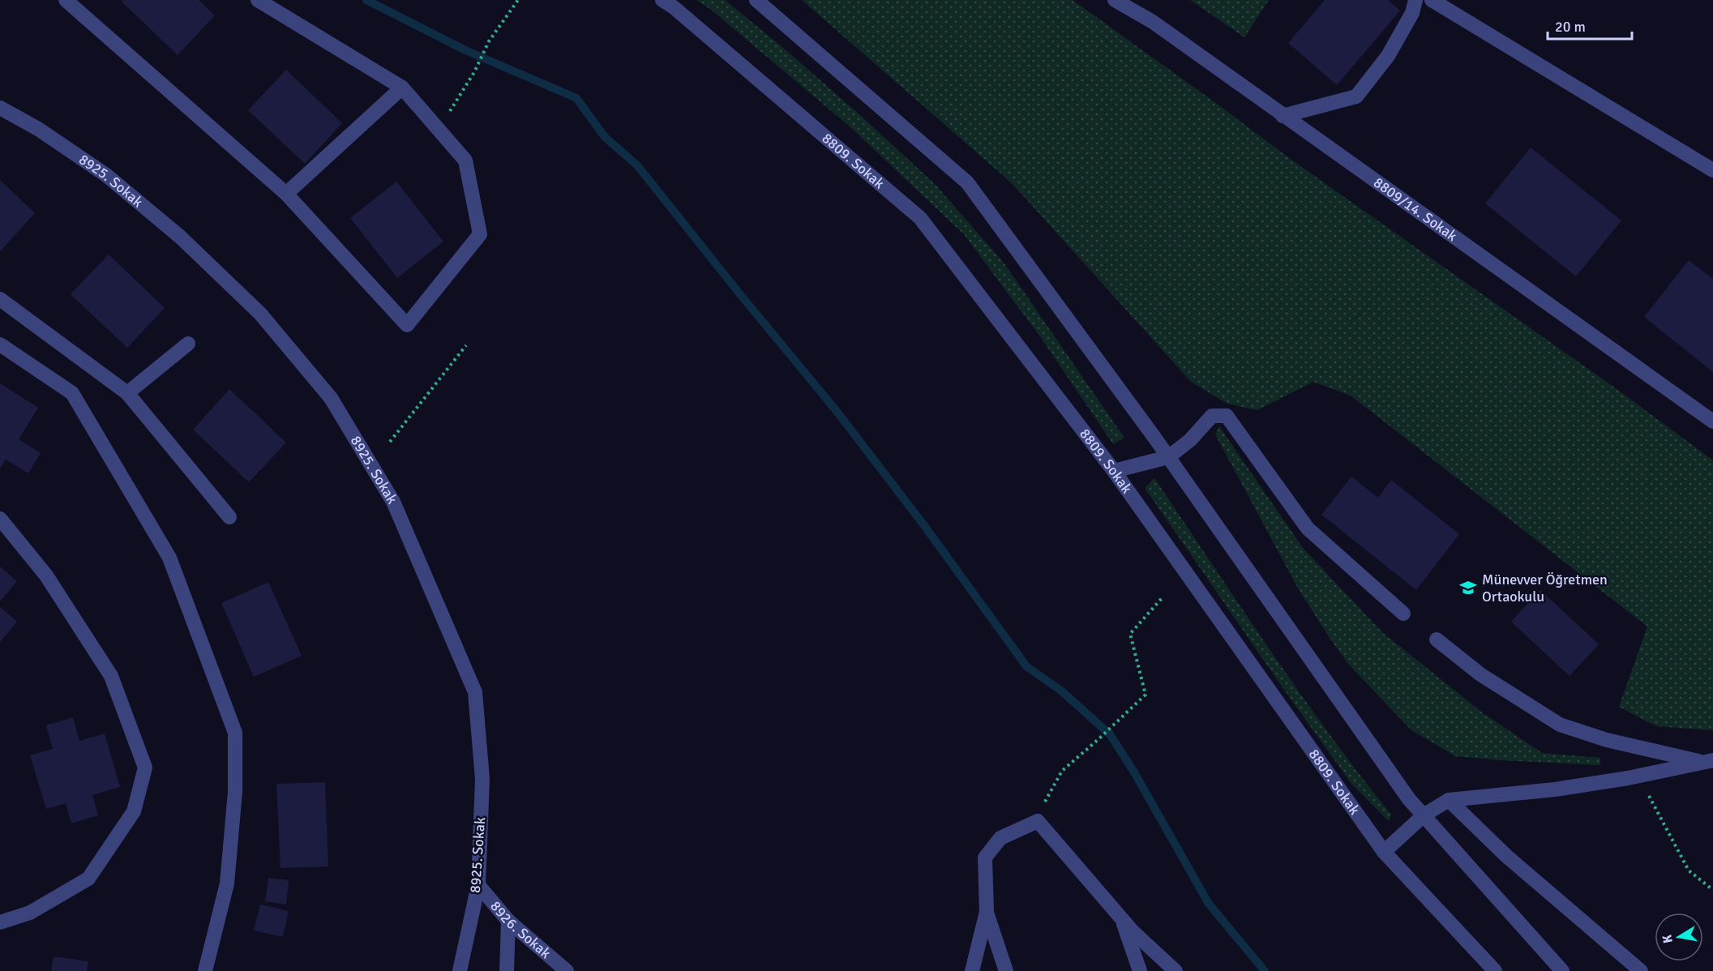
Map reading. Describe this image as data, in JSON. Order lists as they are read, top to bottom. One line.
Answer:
{"streets":{"street":["8809. Sokak","8925. Sokak","8809/14. Sokak","8926. Sokak"]},"crossings":[["8925. Sokak","8926. Sokak"]],"places":{"school or university":["Münevver Öğretmen Ortaokulu"]},"scale_bar":"20 m","north":"left"}
